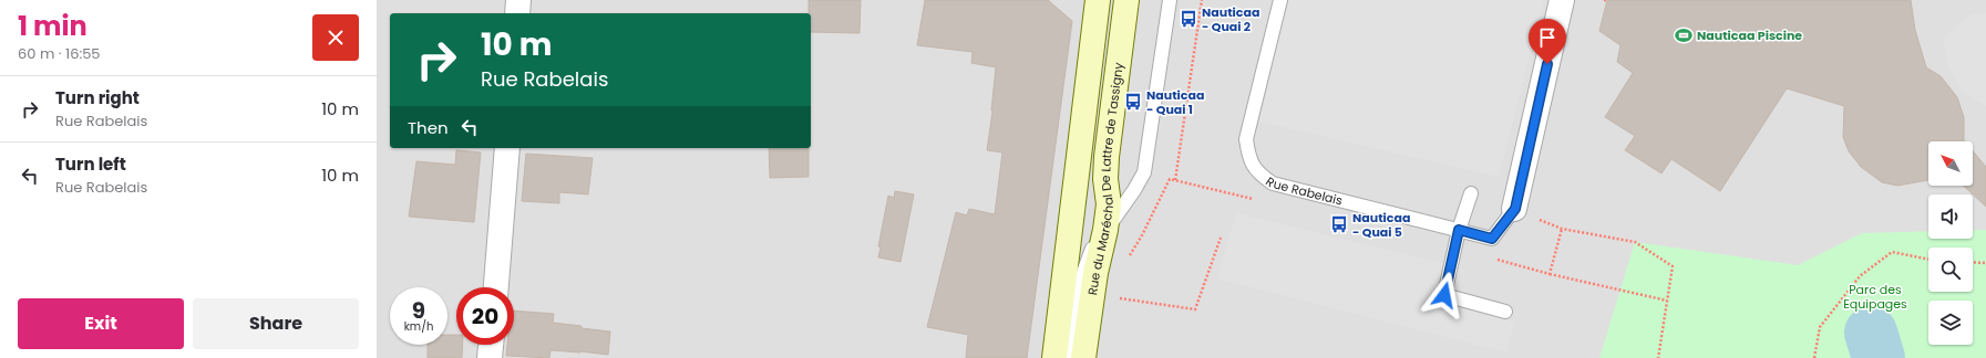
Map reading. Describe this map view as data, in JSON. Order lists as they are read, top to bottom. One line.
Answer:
{"streets":{"main road":["Rue du Maréchal De Lattre de Tassigny"],"lane":["Rue Rabelais"]},"parks":["Parc des Equipages"],"places":{"bus stop":["Nauticaa - Quai 2","Nauticaa - Quai 1","Nauticaa - Quai 5"],"sports":["Nauticaa Piscine"]},"north":"top left","page":{"heading":["1 min","60 m · 16:55"],"turn":["10 m","Rue Rabelais"],"list":[{"name":"Turn right","note":"Rue Rabelais","value":"10 m"},{"name":"Turn left","note":"Rue Rabelais","value":"10 m"}],"then":"Then","speed":"9 km/h","limit":"20","buttons":["Exit","Share"]}}
